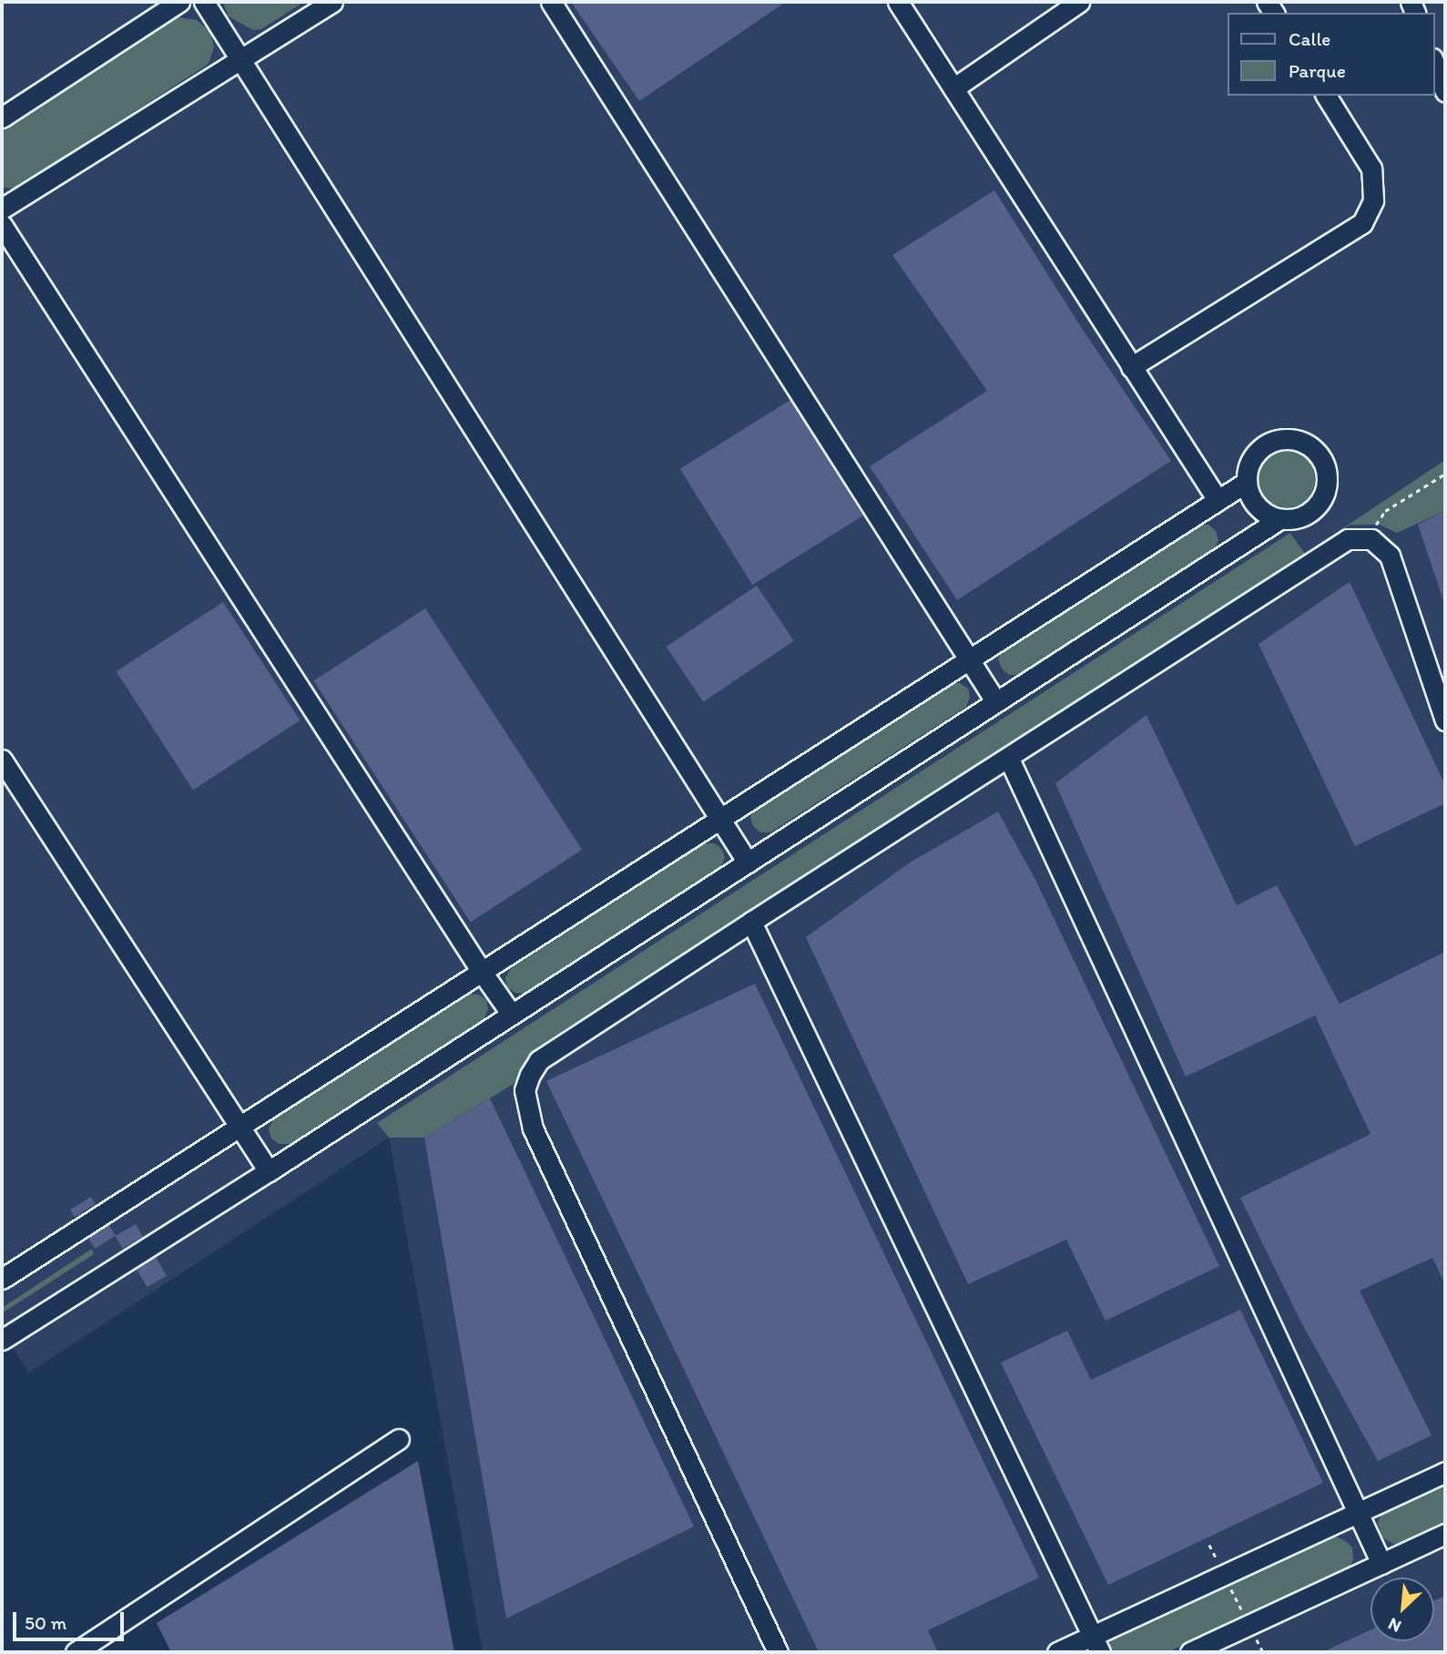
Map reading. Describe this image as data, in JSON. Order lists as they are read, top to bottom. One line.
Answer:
{"legend":["Calle","Parque"],"scale_bar":"50 m","north":"bottom left"}
